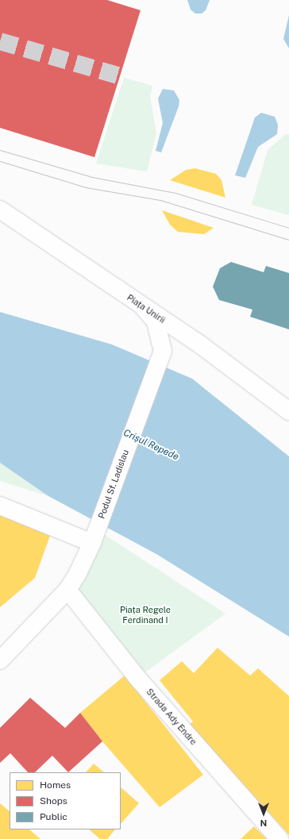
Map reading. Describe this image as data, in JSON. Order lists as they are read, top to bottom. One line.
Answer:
{"streets":{"street":["Piața Unirii","Podul Sf. Ladislau","Strada Ady Endre"]},"water":["Crișul Repede"],"parks":["Piața Regele Ferdinand I"],"legend":["Homes","Shops","Public"],"north":"bottom"}
